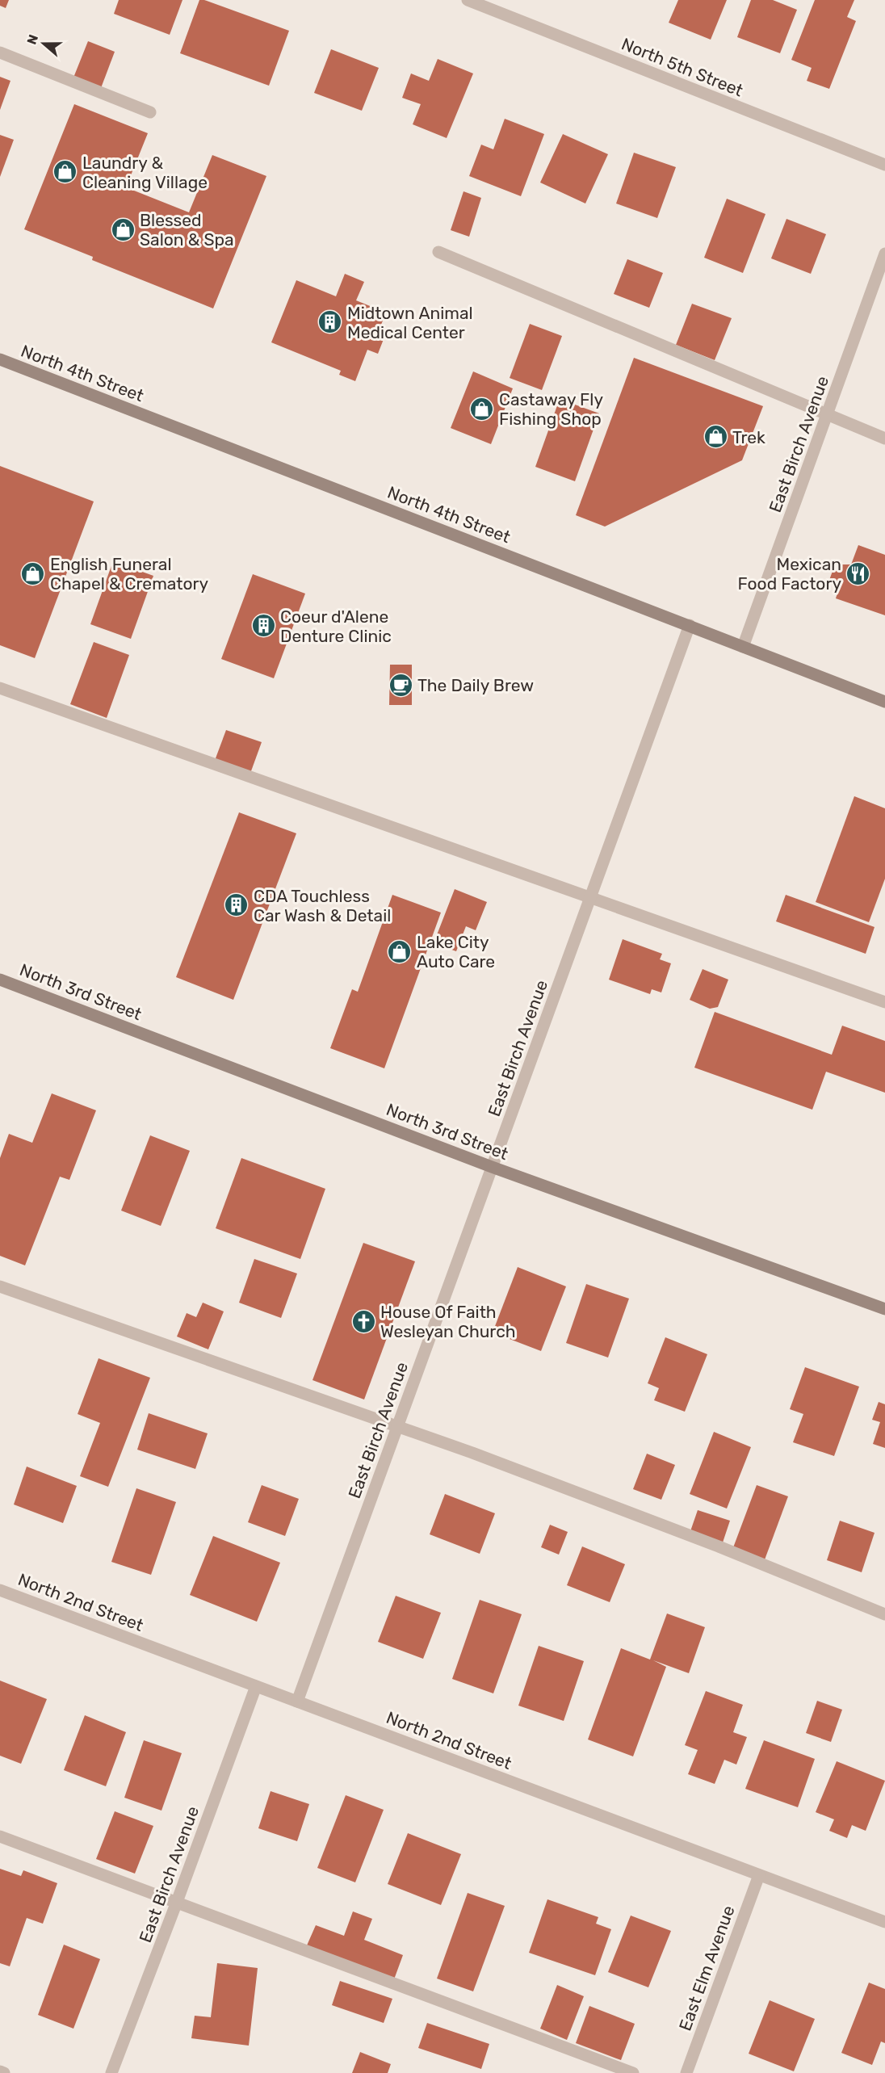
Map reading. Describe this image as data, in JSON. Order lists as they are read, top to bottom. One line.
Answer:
{"streets":{"main road":["North 4th Street","North 3rd Street"],"street":["North 5th Street","East Birch Avenue","North 2nd Street","East Elm Avenue"]},"crossings":[["North 4th Street","East Birch Avenue"],["East Birch Avenue","North 3rd Street"],["East Birch Avenue","North 2nd Street"],["North 2nd Street","East Elm Avenue"]],"places":{"shop":["Laundry & Cleaning Village","Blessed Salon & Spa","Castaway Fly Fishing Shop","Trek","English Funeral Chapel & Crematory","Lake City Auto Care"],"building":["Midtown Animal Medical Center","Coeur d'Alene Denture Clinic","CDA Touchless Car Wash & Detail"],"restaurant":["Mexican Food Factory"],"cafe":["The Daily Brew"],"church":["House Of Faith Wesleyan Church"]},"north":"left"}
